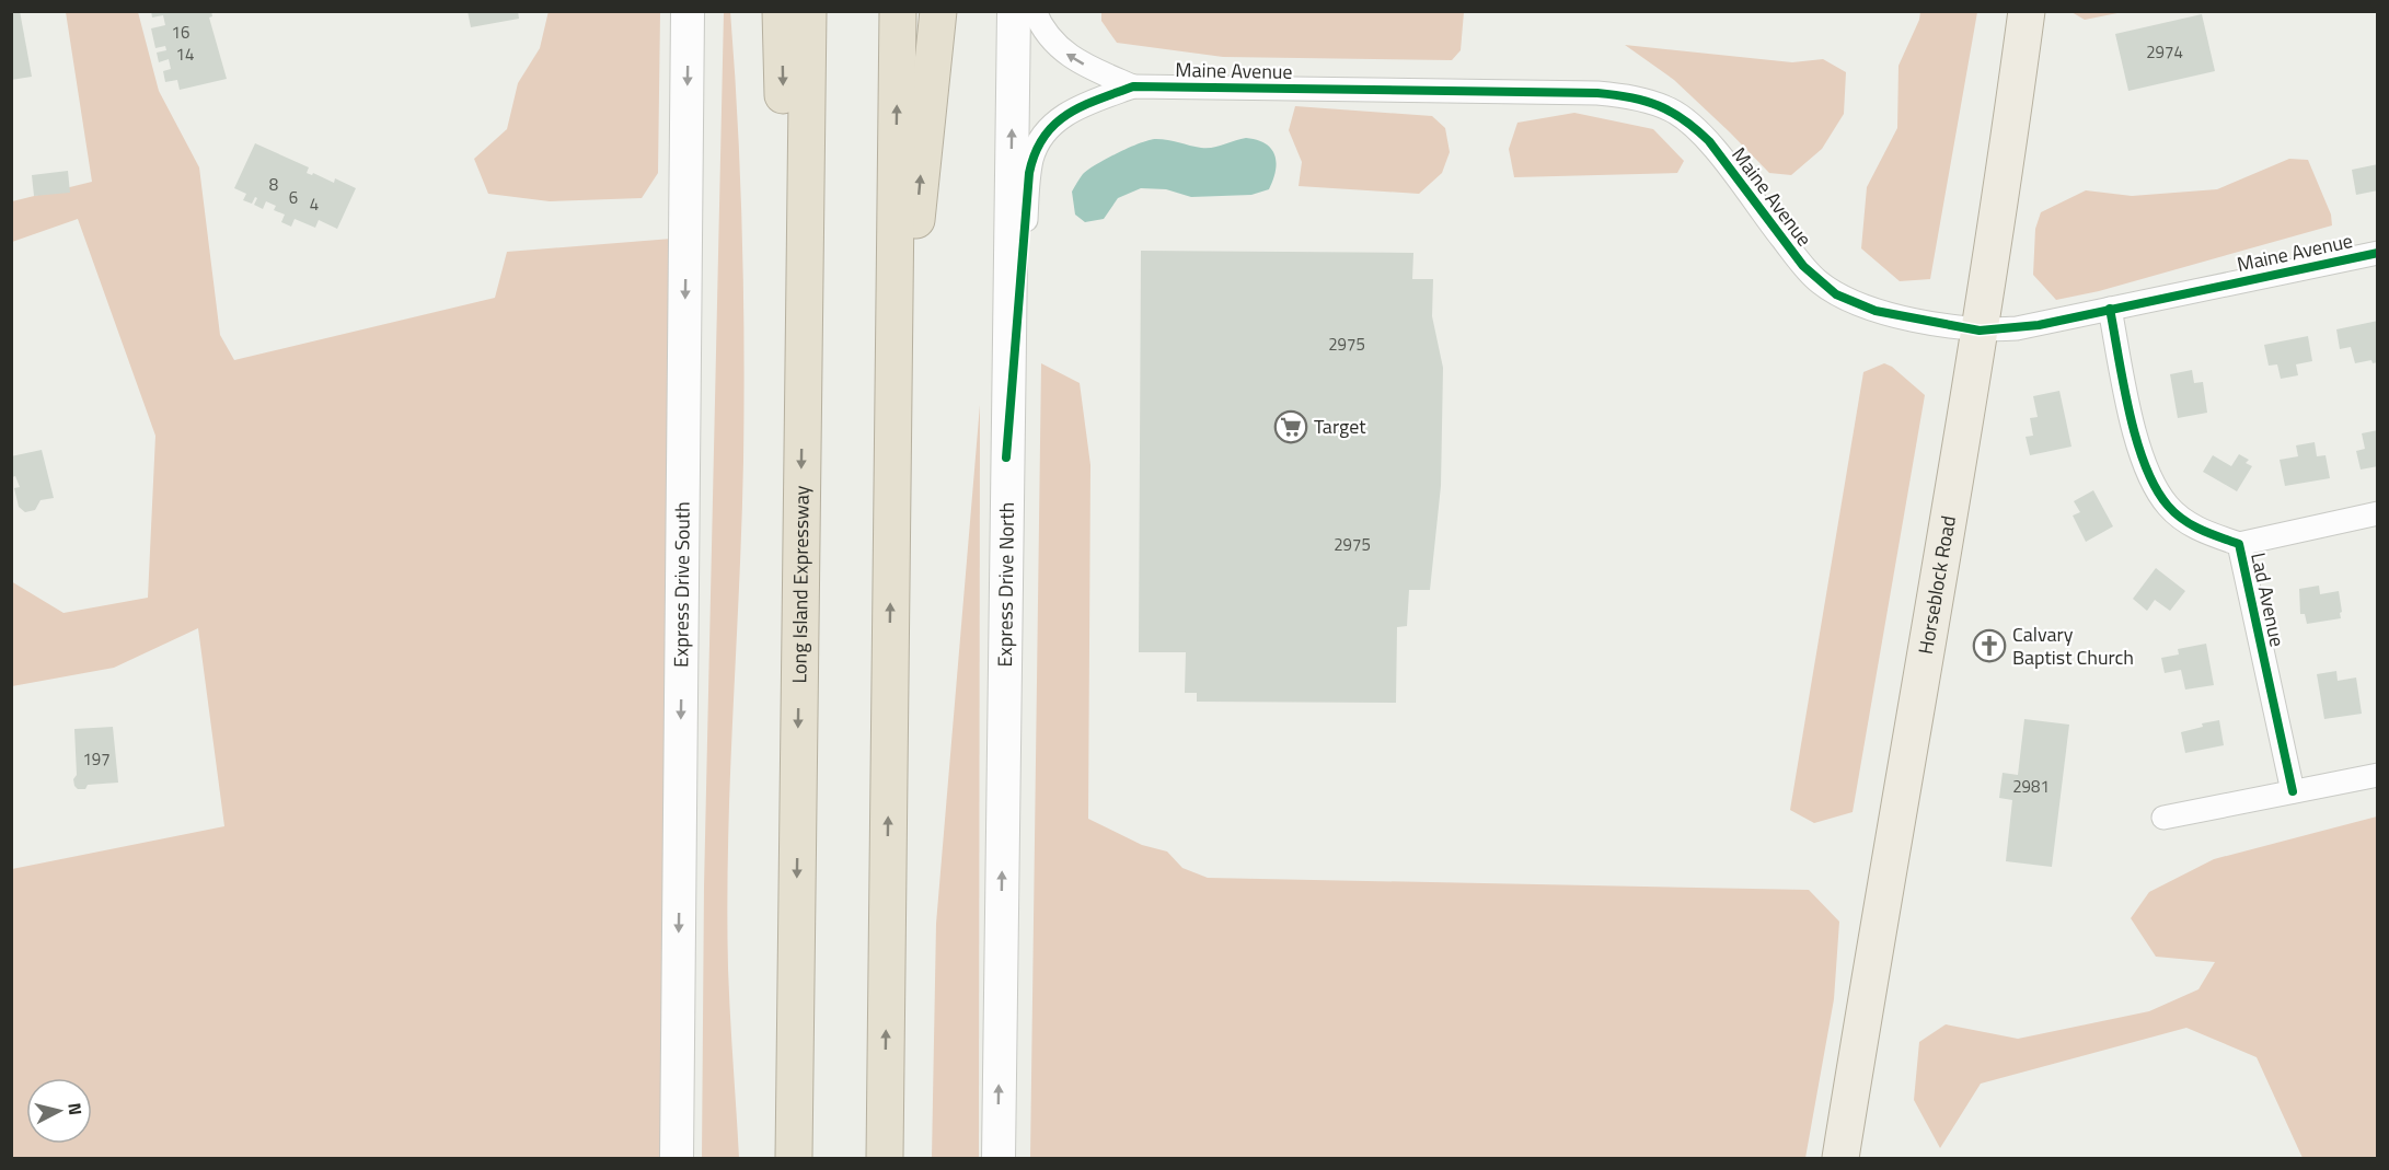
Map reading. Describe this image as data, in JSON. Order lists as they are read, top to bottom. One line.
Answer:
{"streets":{"highway":["Long Island Expressway"],"main road":["Express Drive South","Express Drive North","Horseblock Road"],"street":["Maine Avenue","Lad Avenue"]},"crossings":[["Maine Avenue","Horseblock Road"],["Maine Avenue","Lad Avenue"]],"one_way":["Express Drive South","Express Drive North"],"places":{"supermarket":["Target"],"church":["Calvary Baptist Church"]},"house_numbers":["16","2974","14","8","6","4","2975","2975","197","2981"],"north":"right"}
